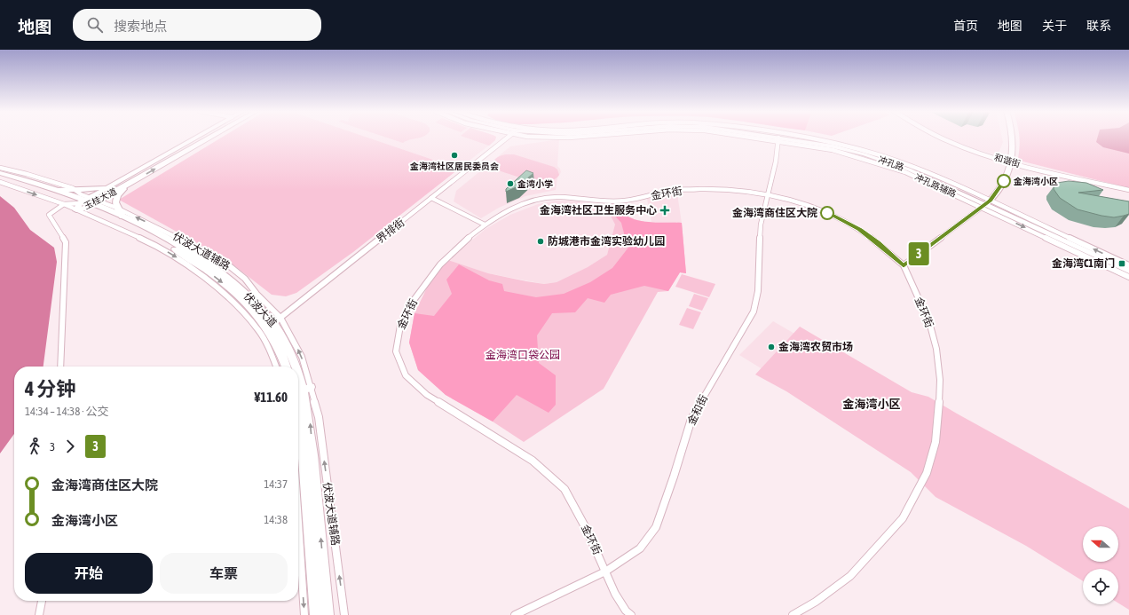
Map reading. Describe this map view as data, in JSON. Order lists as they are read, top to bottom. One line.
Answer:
{"streets":{"main road":["冲孔路","玉桂大道","伏波大道"],"street":["和谐街","冲孔路辅路","金环街","界排街","伏波大道辅路","金和街"]},"crossings":[["冲孔路","冲孔路辅路"],["冲孔路","金和街"],["冲孔路辅路","金和街"],["金环街","金和街"],["玉桂大道","伏波大道辅路"],["玉桂大道","伏波大道"],["界排街","伏波大道辅路"],["界排街","伏波大道"],["伏波大道辅路","伏波大道"]],"districts":["金海湾小区"],"parks":["金海湾口袋公园"],"places":{"other":["金海湾社区居民委员会","金海湾小区","金湾小学","金海湾商住区大院","防城港市金湾实验幼儿园","金海湾农贸市场"],"health":["金海湾社区卫生服务中心"],"transit":["金海湾C1南门"]},"lines":["bus line 3"],"north":"left","page":{"header":"地图","search":"搜索地点","nav":["首页","地图","关于","联系"],"on_map":"3","heading":["4 分钟","14:34 – 14:38 · 公交","¥11.60"],"legs":["3","3"],"list":[{"name":"金海湾商住区大院","value":"14:37"},{"name":"金海湾小区","value":"14:38"}],"buttons":["开始","车票"]}}
